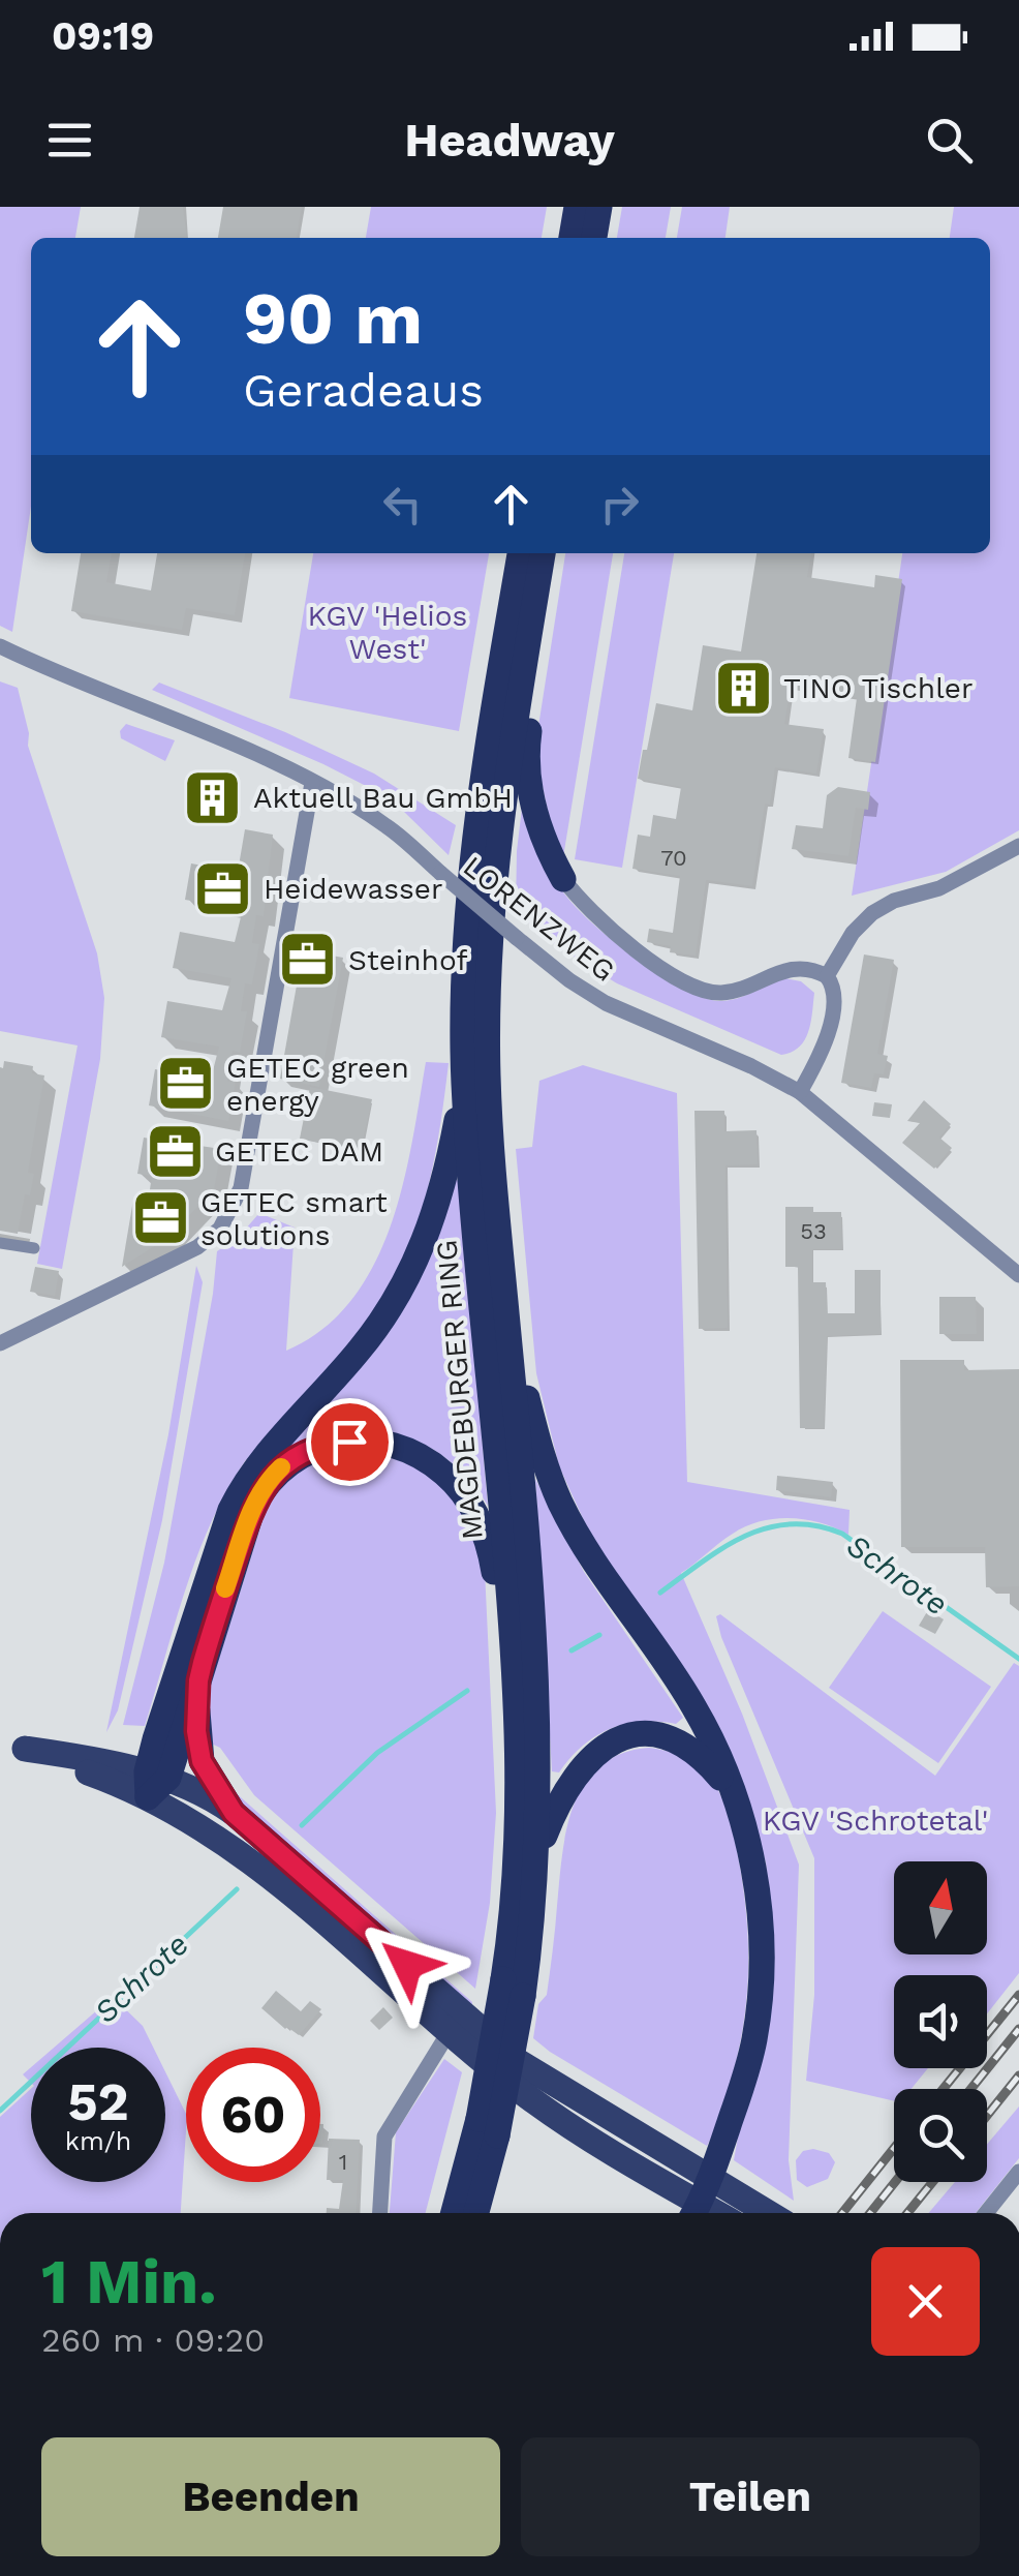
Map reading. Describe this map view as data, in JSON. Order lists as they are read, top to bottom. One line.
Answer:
{"streets":{"highway":["MAGDEBURGER RING"],"street":["LORENZWEG"]},"water":["Schrote"],"parks":["KGV 'Helios West'","KGV 'Schrotetal'"],"places":{"building":["TINO Tischler","Aktuell Bau GmbH"],"office":["Heidewasser","Steinhof","GETEC green energy","GETEC DAM","GETEC smart solutions"]},"house_numbers":["70","53","1"],"north":"top","page":{"status":"09:19","header":"Headway","turn":["90 m","Geradeaus"],"speed":"52 km/h","limit":"60","heading":["1 Min.","260 m · 09:20"],"buttons":["Beenden","Teilen"]}}
